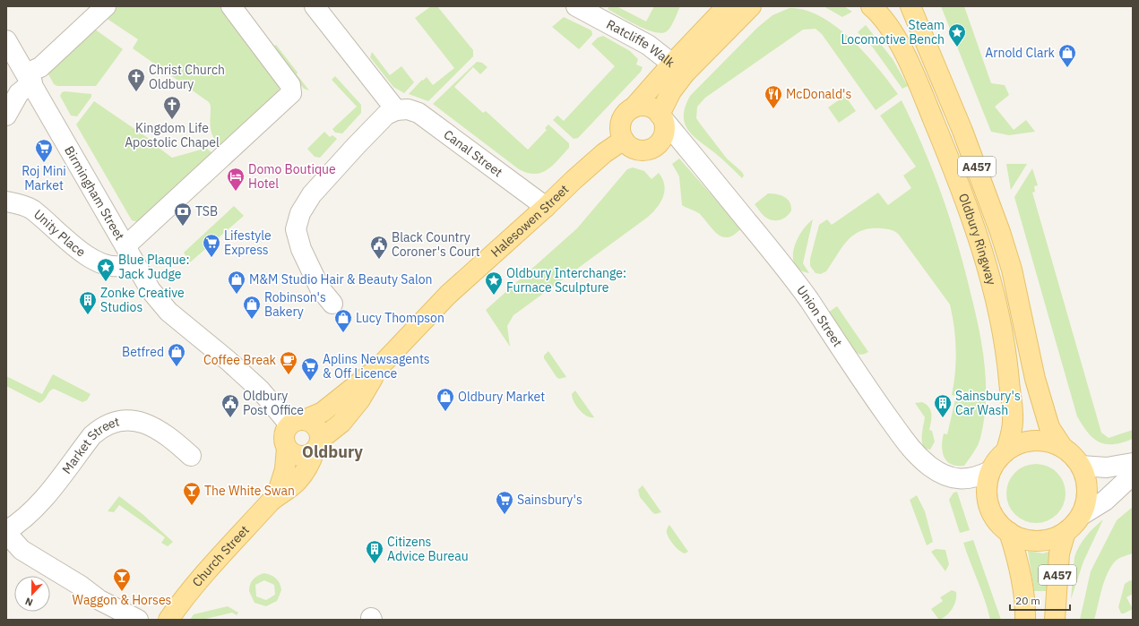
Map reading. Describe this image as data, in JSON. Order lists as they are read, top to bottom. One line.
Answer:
{"streets":{"main road":["A457","Halesowen Street","Oldbury Ringway","Church Street"],"street":["Ratcliffe Walk","Canal Street","Birmingham Street","Unity Place","Union Street","Market Street"]},"crossings":[["Canal Street","Halesowen Street"],["Birmingham Street","Halesowen Street"],["Birmingham Street","Unity Place"],["Birmingham Street","Church Street"],["Halesowen Street","Union Street"],["Halesowen Street","Church Street"],["Oldbury Ringway","Union Street"]],"districts":["Oldbury"],"places":{"place":["Steam Locomotive Bench","Blue Plaque: Jack Judge","Oldbury Interchange: Furnace Sculpture"],"shop":["Arnold Clark","M&M Studio Hair & Beauty Salon","Robinson's Bakery","Lucy Thompson","Betfred","Oldbury Market"],"church":["Christ Church Oldbury","Kingdom Life Apostolic Chapel"],"restaurant":["McDonald's"],"supermarket":["Roj Mini Market","Lifestyle Express","Aplins Newsagents & Off Licence","Sainsbury's"],"hotel":["Domo Boutique Hotel"],"bank":["TSB"],"public building":["Black Country Coroner's Court","Oldbury Post Office"],"building":["Zonke Creative Studios","Sainsbury's Car Wash","Citizens Advice Bureau"],"cafe":["Coffee Break"],"bar":["The White Swan","Waggon & Horses"]},"scale_bar":"20 m","north":"bottom"}
